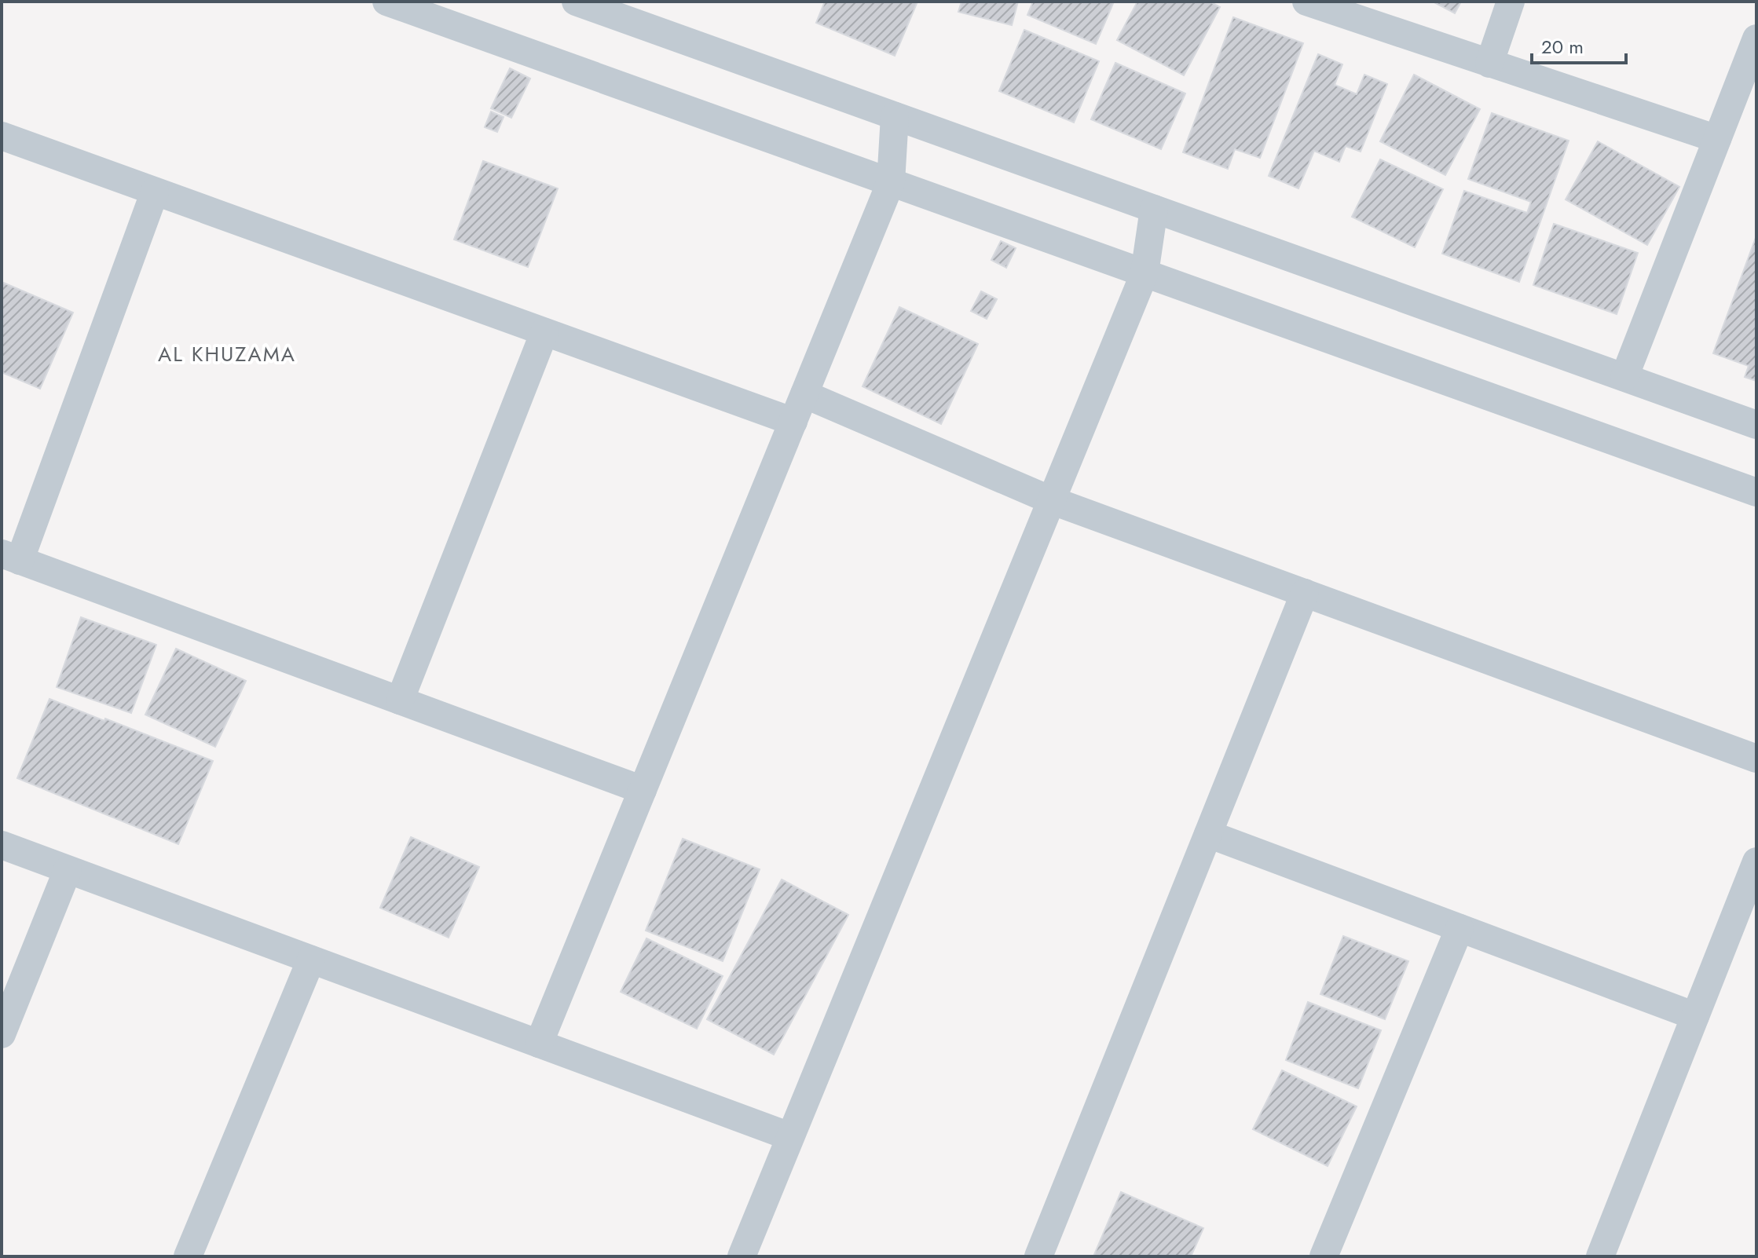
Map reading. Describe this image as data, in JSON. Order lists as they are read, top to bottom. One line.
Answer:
{"districts":["AL KHUZAMA"],"scale_bar":"20 m"}
